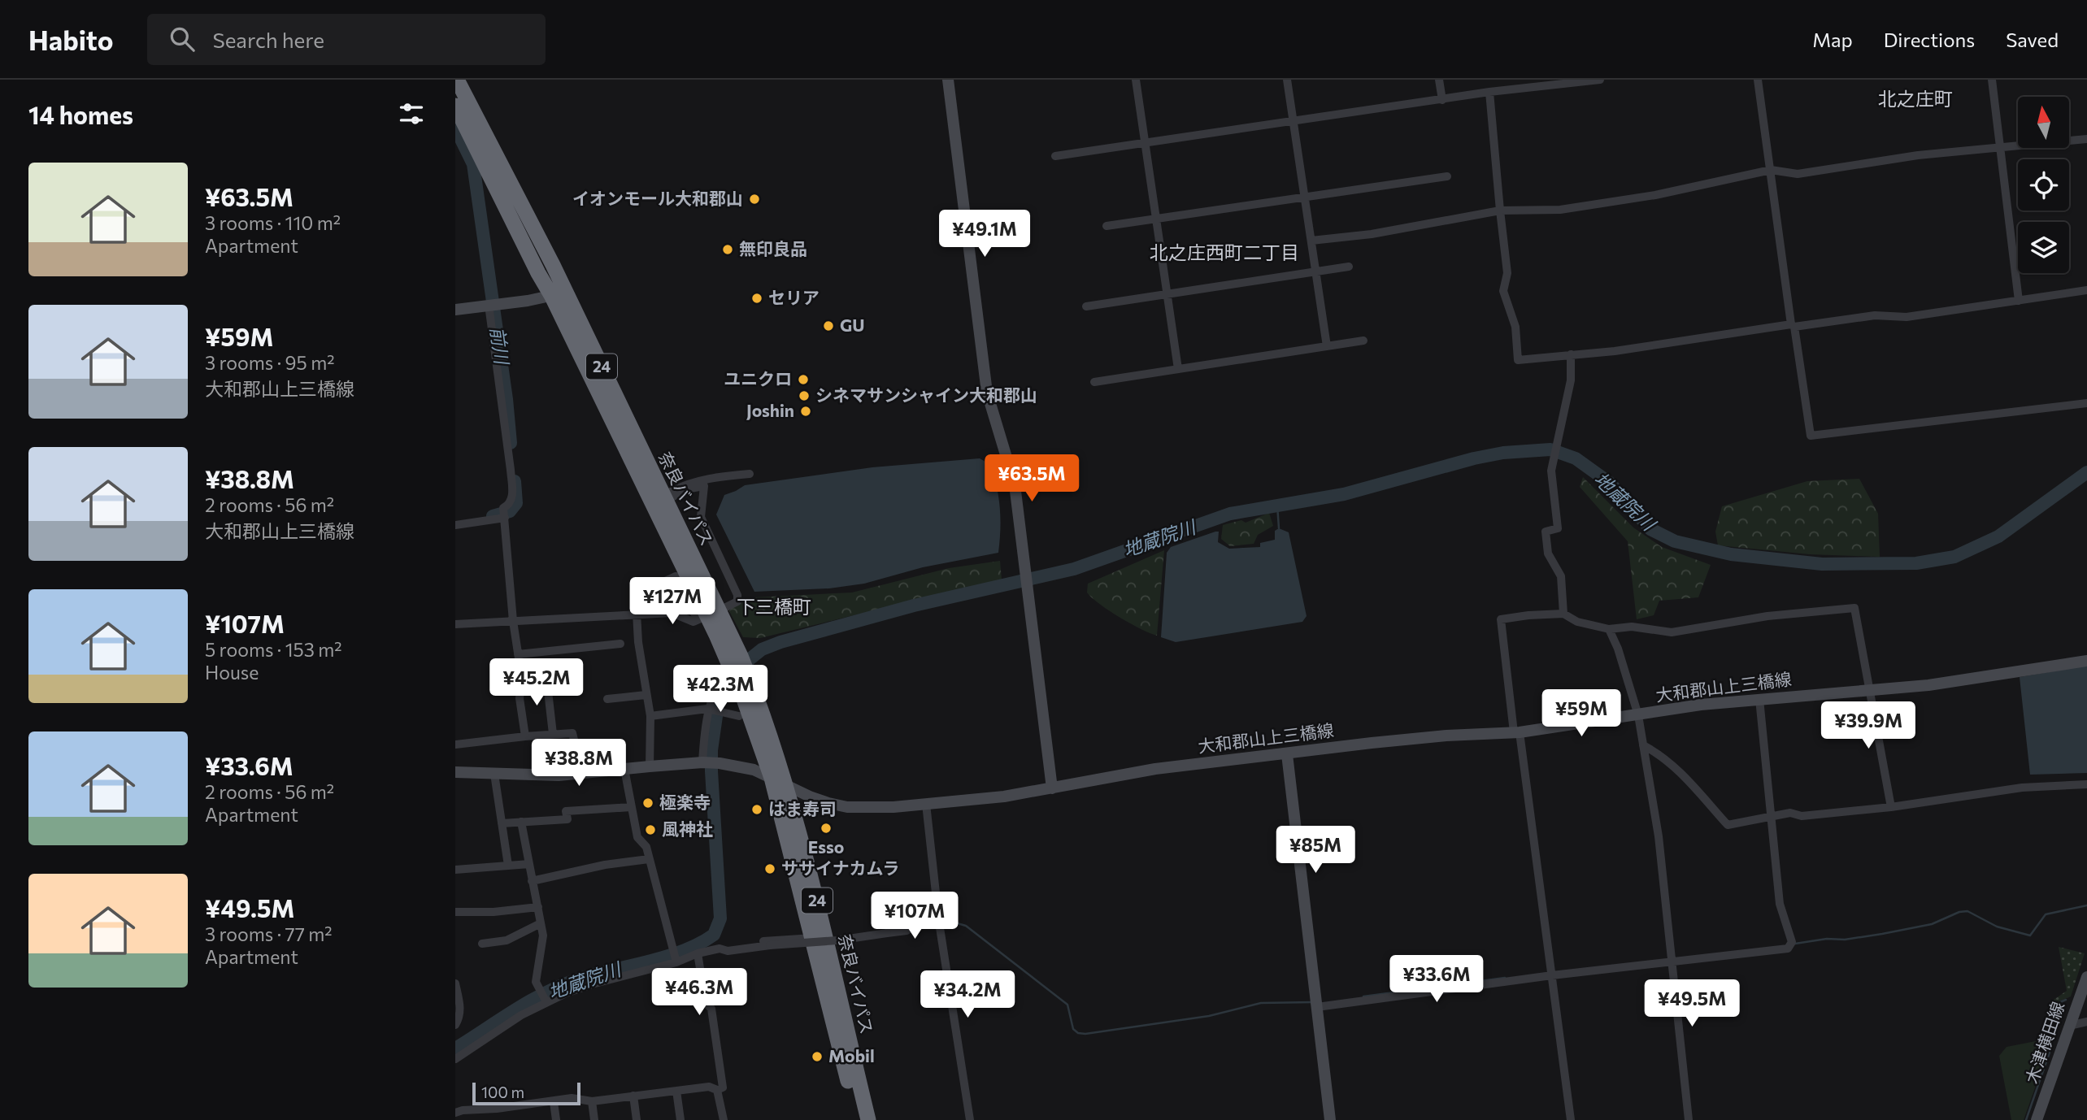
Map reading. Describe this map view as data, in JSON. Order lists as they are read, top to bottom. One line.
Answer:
{"streets":{"highway":["24","奈良バイパス"],"main road":["大和郡山上三橋線","木津横田線"]},"crossings":[["奈良バイパス","大和郡山上三橋線"]],"districts":["北之庄町","北之庄西町二丁目","下三橋町"],"water":["前川","地蔵院川"],"places":["イオンモール大和郡山","無印良品","セリア","GU","ユニクロ","シネマサンシャイン大和郡山","Joshin","極楽寺","はま寿司","Esso","風神社","ササイナカムラ","Mobil"],"scale_bar":"100 m","north":"top","page":{"header":"Habito","search":"Search here","nav":["Map","Directions","Saved"],"heading":"14 homes","list":[{"name":"¥63.5M","note":"3 rooms · 110 m² · Apartment"},{"name":"¥59M","note":"3 rooms · 95 m² · 大和郡山上三橋線"},{"name":"¥38.8M","note":"2 rooms · 56 m² · 大和郡山上三橋線"},{"name":"¥107M","note":"5 rooms · 153 m² · House"},{"name":"¥33.6M","note":"2 rooms · 56 m² · Apartment"},{"name":"¥49.5M","note":"3 rooms · 77 m² · Apartment"}],"price":["¥49.1M","¥63.5M","¥127M","¥45.2M","¥42.3M","¥59M","¥39.9M","¥38.8M","¥85M","¥107M","¥33.6M","¥46.3M","¥34.2M","¥49.5M"],"scale":"100 m"}}
